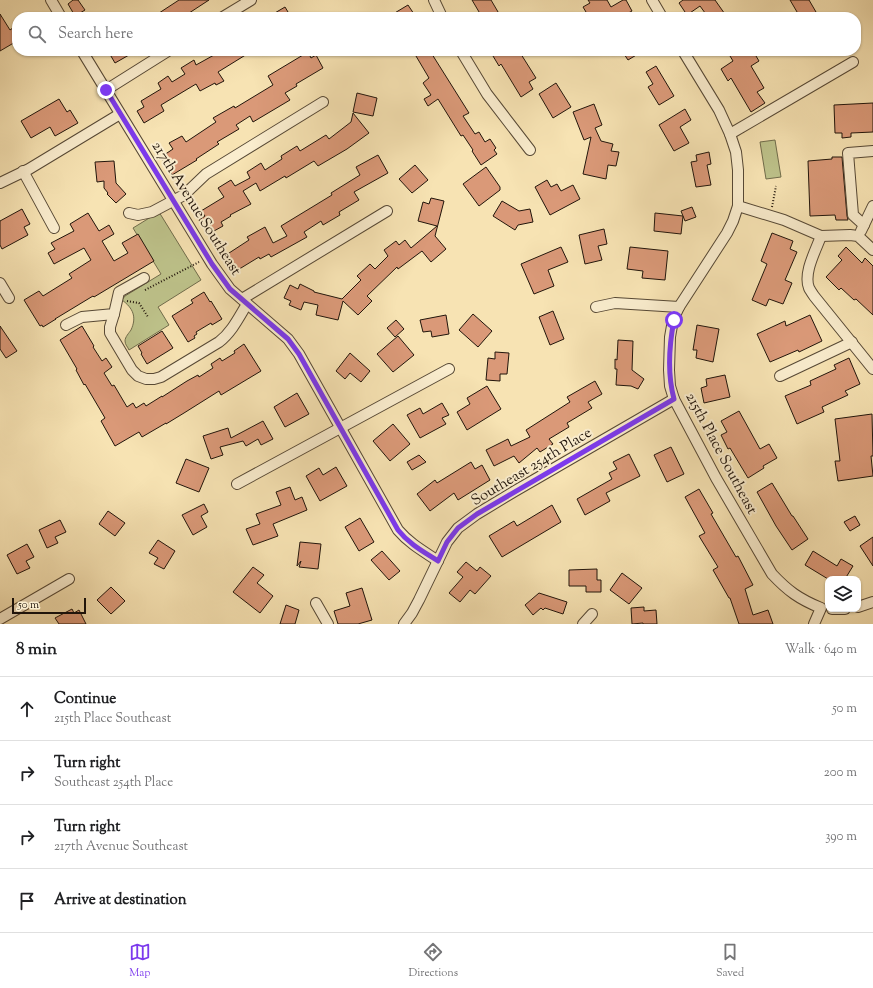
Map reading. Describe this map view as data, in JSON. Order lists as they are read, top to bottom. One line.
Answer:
{"streets":{"street":["217th Avenue Southeast","215th Place Southeast","Southeast 254th Place"]},"crossings":[["217th Avenue Southeast","Southeast 254th Place"],["215th Place Southeast","Southeast 254th Place"]],"scale_bar":"50 m","page":{"search":"Search here","scale":"50 m","heading":["8 min","Walk · 640 m"],"list":[["Continue","215th Place Southeast","50 m"],["Turn right","Southeast 254th Place","200 m"],["Turn right","217th Avenue Southeast","390 m"],"Arrive at destination"],"nav":["Map","Directions","Saved"]}}
